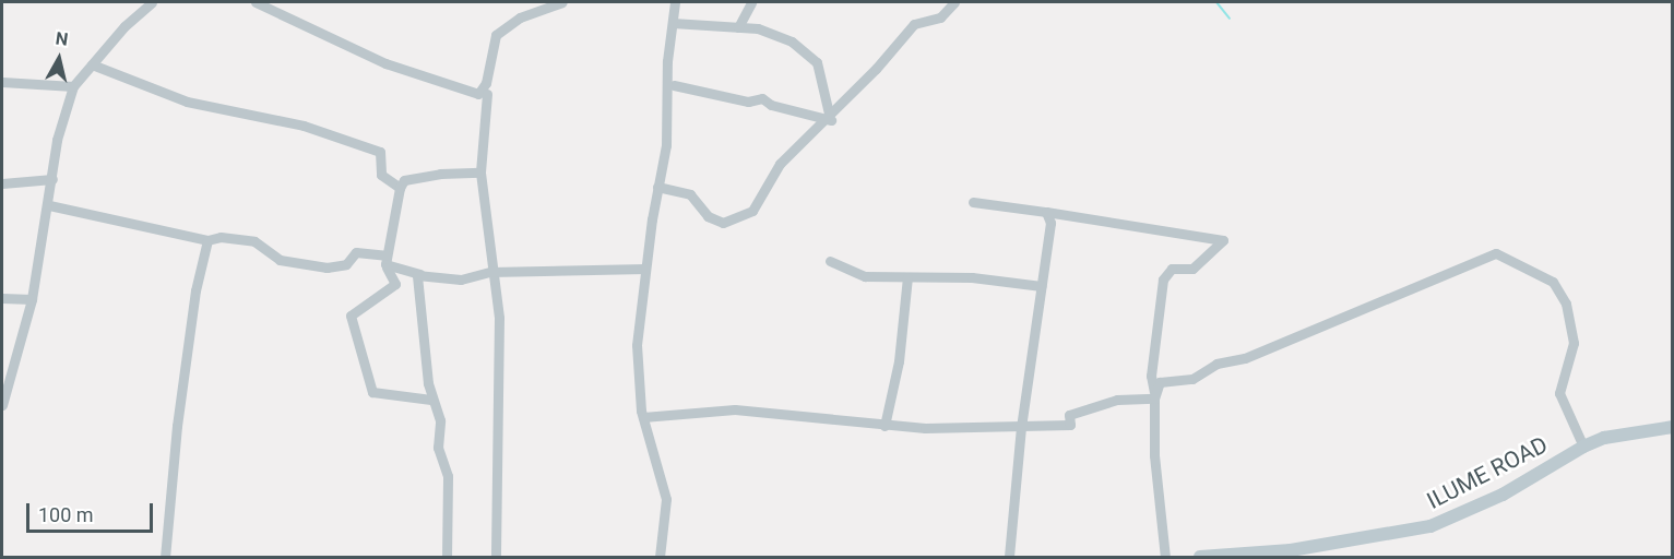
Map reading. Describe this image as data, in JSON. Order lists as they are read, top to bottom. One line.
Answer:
{"streets":{"street":["ILUME ROAD"]},"scale_bar":"100 m","north":"top"}
